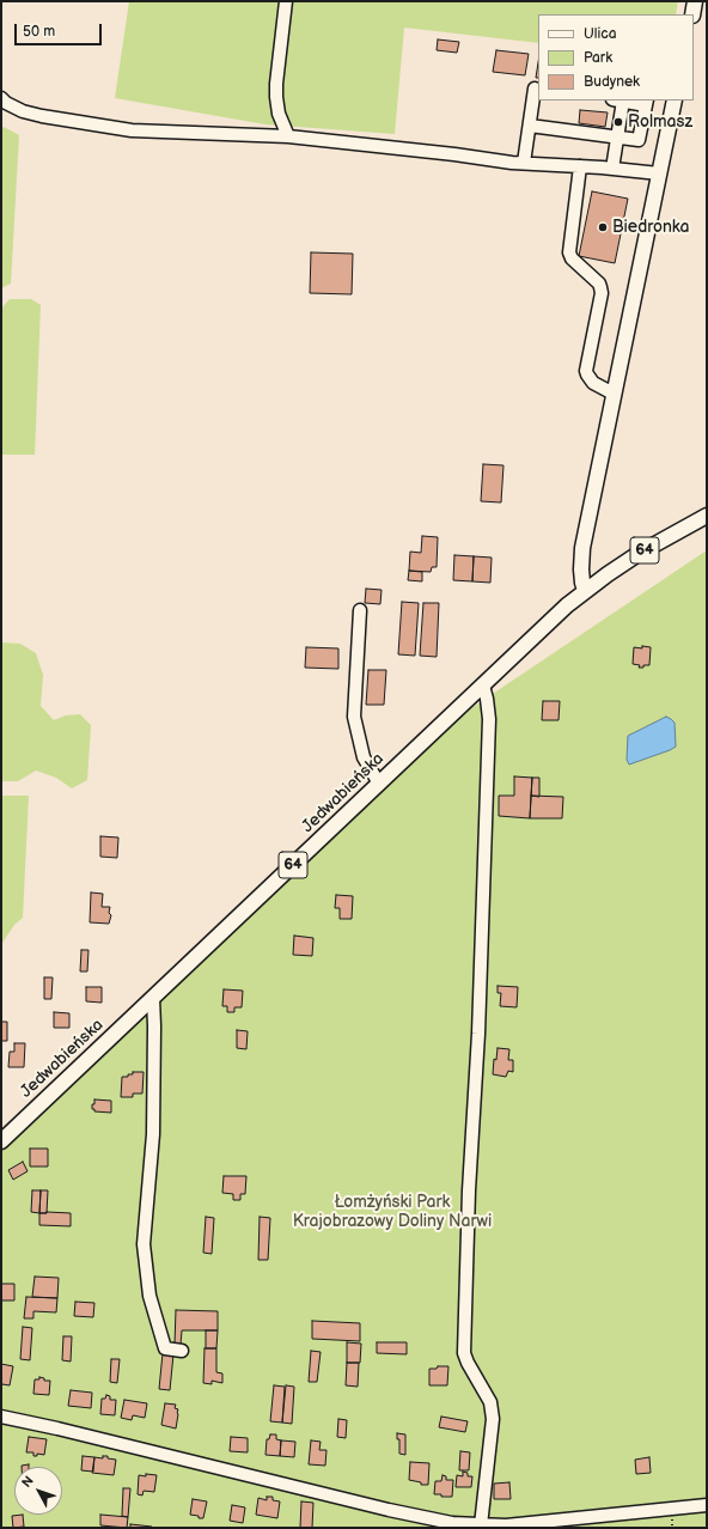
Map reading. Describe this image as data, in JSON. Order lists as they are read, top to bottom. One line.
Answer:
{"streets":{"main road":["64","Jedwabieńska"]},"crossings":[["64","Jedwabieńska"]],"parks":["Łomżyński Park Krajobrazowy Doliny Narwi"],"places":["Rolmasz","Biedronka"],"legend":["Ulica","Park","Budynek"],"scale_bar":"50 m","north":"top left"}
